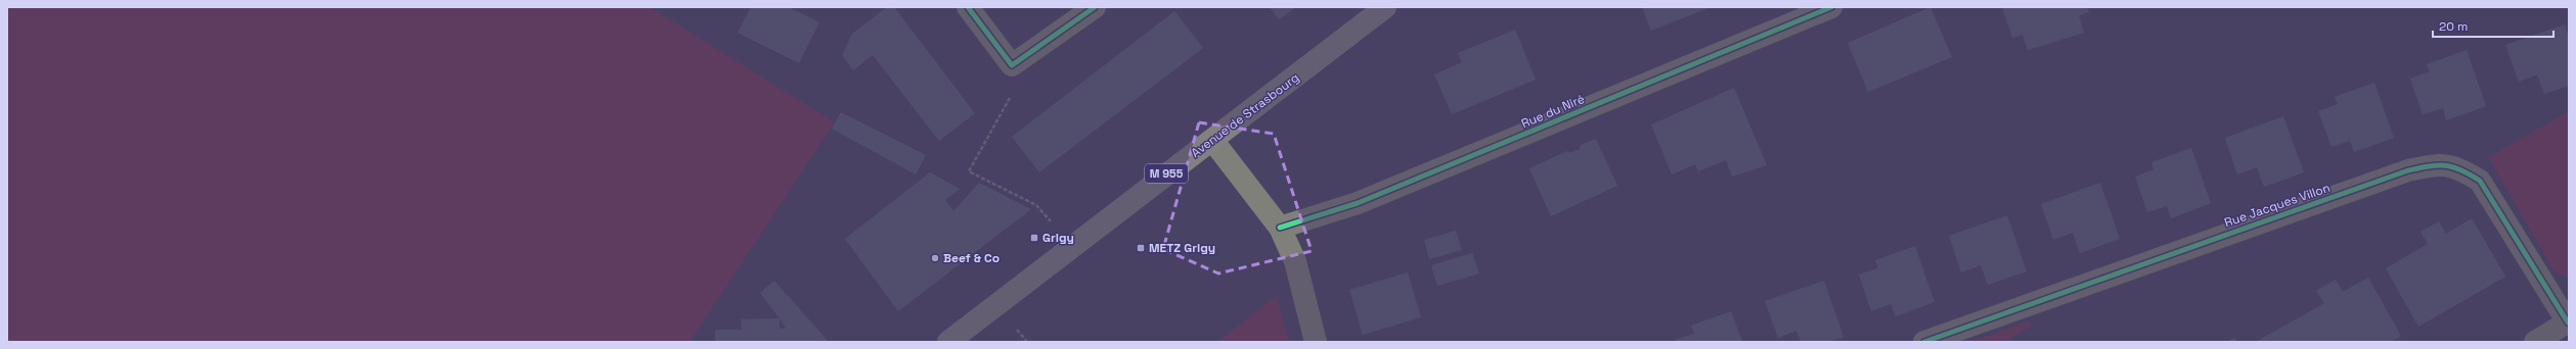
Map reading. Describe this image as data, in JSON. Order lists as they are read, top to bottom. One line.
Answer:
{"streets":{"main road":["Avenue de Strasbourg","M 955"],"street":["Rue du Niré","Rue Jacques Villon"]},"places":{"transit":["Grigy","METZ Grigy"],"other":["Beef & Co"]},"scale_bar":"20 m"}
